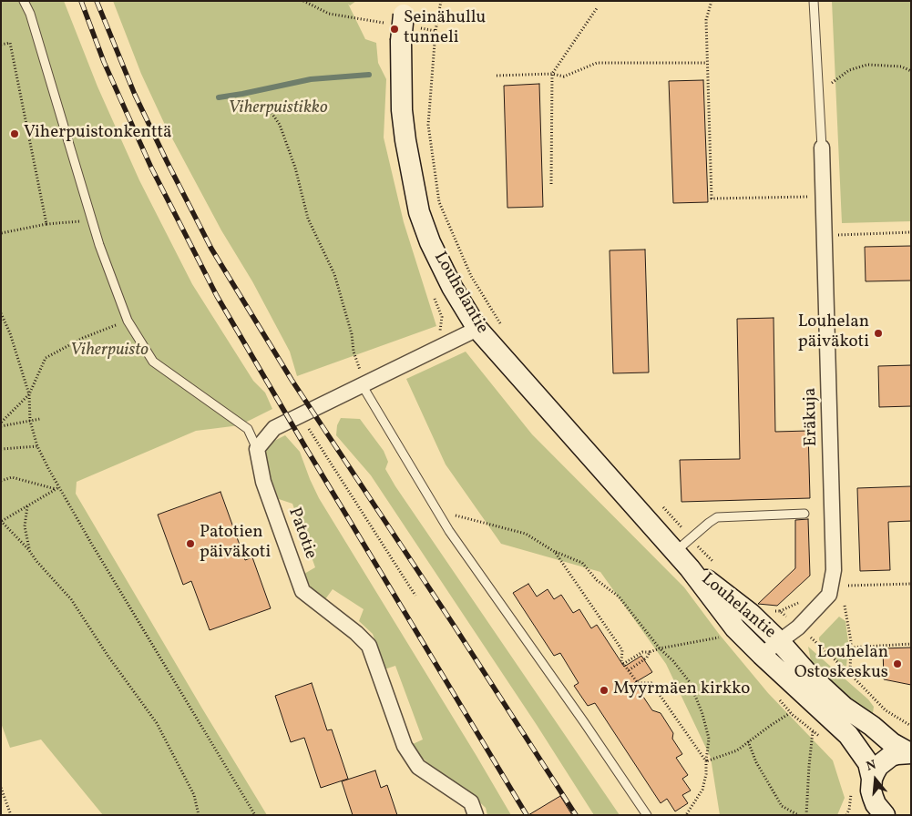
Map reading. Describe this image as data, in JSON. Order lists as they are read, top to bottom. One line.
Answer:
{"streets":{"main road":["Louhelantie"],"street":["Eräkuja","Patotie"]},"crossings":[["Louhelantie","Eräkuja"]],"parks":["Viherpuistikko","Viherpuisto"],"places":["Seinähullu tunneli","Viherpuistonkenttä","Louhelan päiväkoti","Patotien päiväkoti","Louhelan Ostoskeskus","Myyrmäen kirkko"],"north":"top"}
